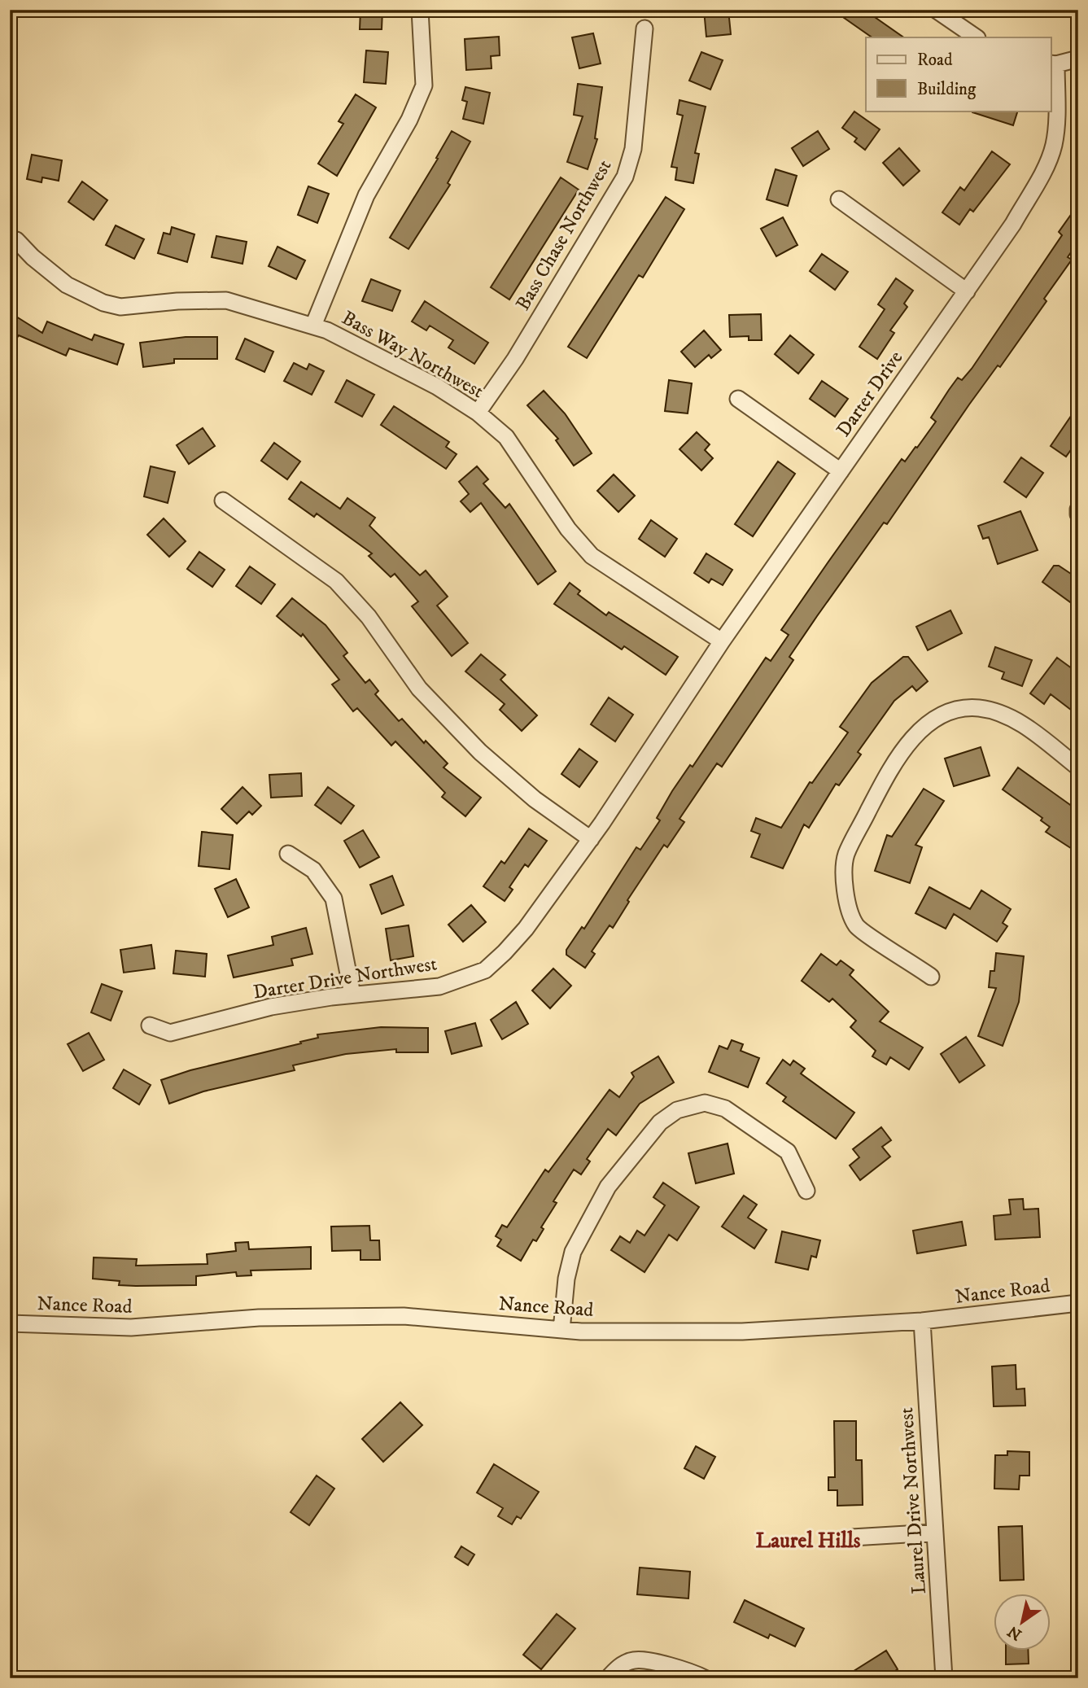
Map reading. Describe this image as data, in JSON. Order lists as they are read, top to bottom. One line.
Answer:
{"streets":{"street":["Bass Chase Northwest","Bass Way Northwest","Darter Drive","Darter Drive Northwest","Nance Road","Laurel Drive Northwest"]},"crossings":[["Bass Chase Northwest","Bass Way Northwest"],["Bass Way Northwest","Darter Drive"],["Darter Drive","Darter Drive Northwest"],["Nance Road","Laurel Drive Northwest"]],"districts":["Laurel Hills"],"legend":["Road","Building"],"north":"bottom left"}
